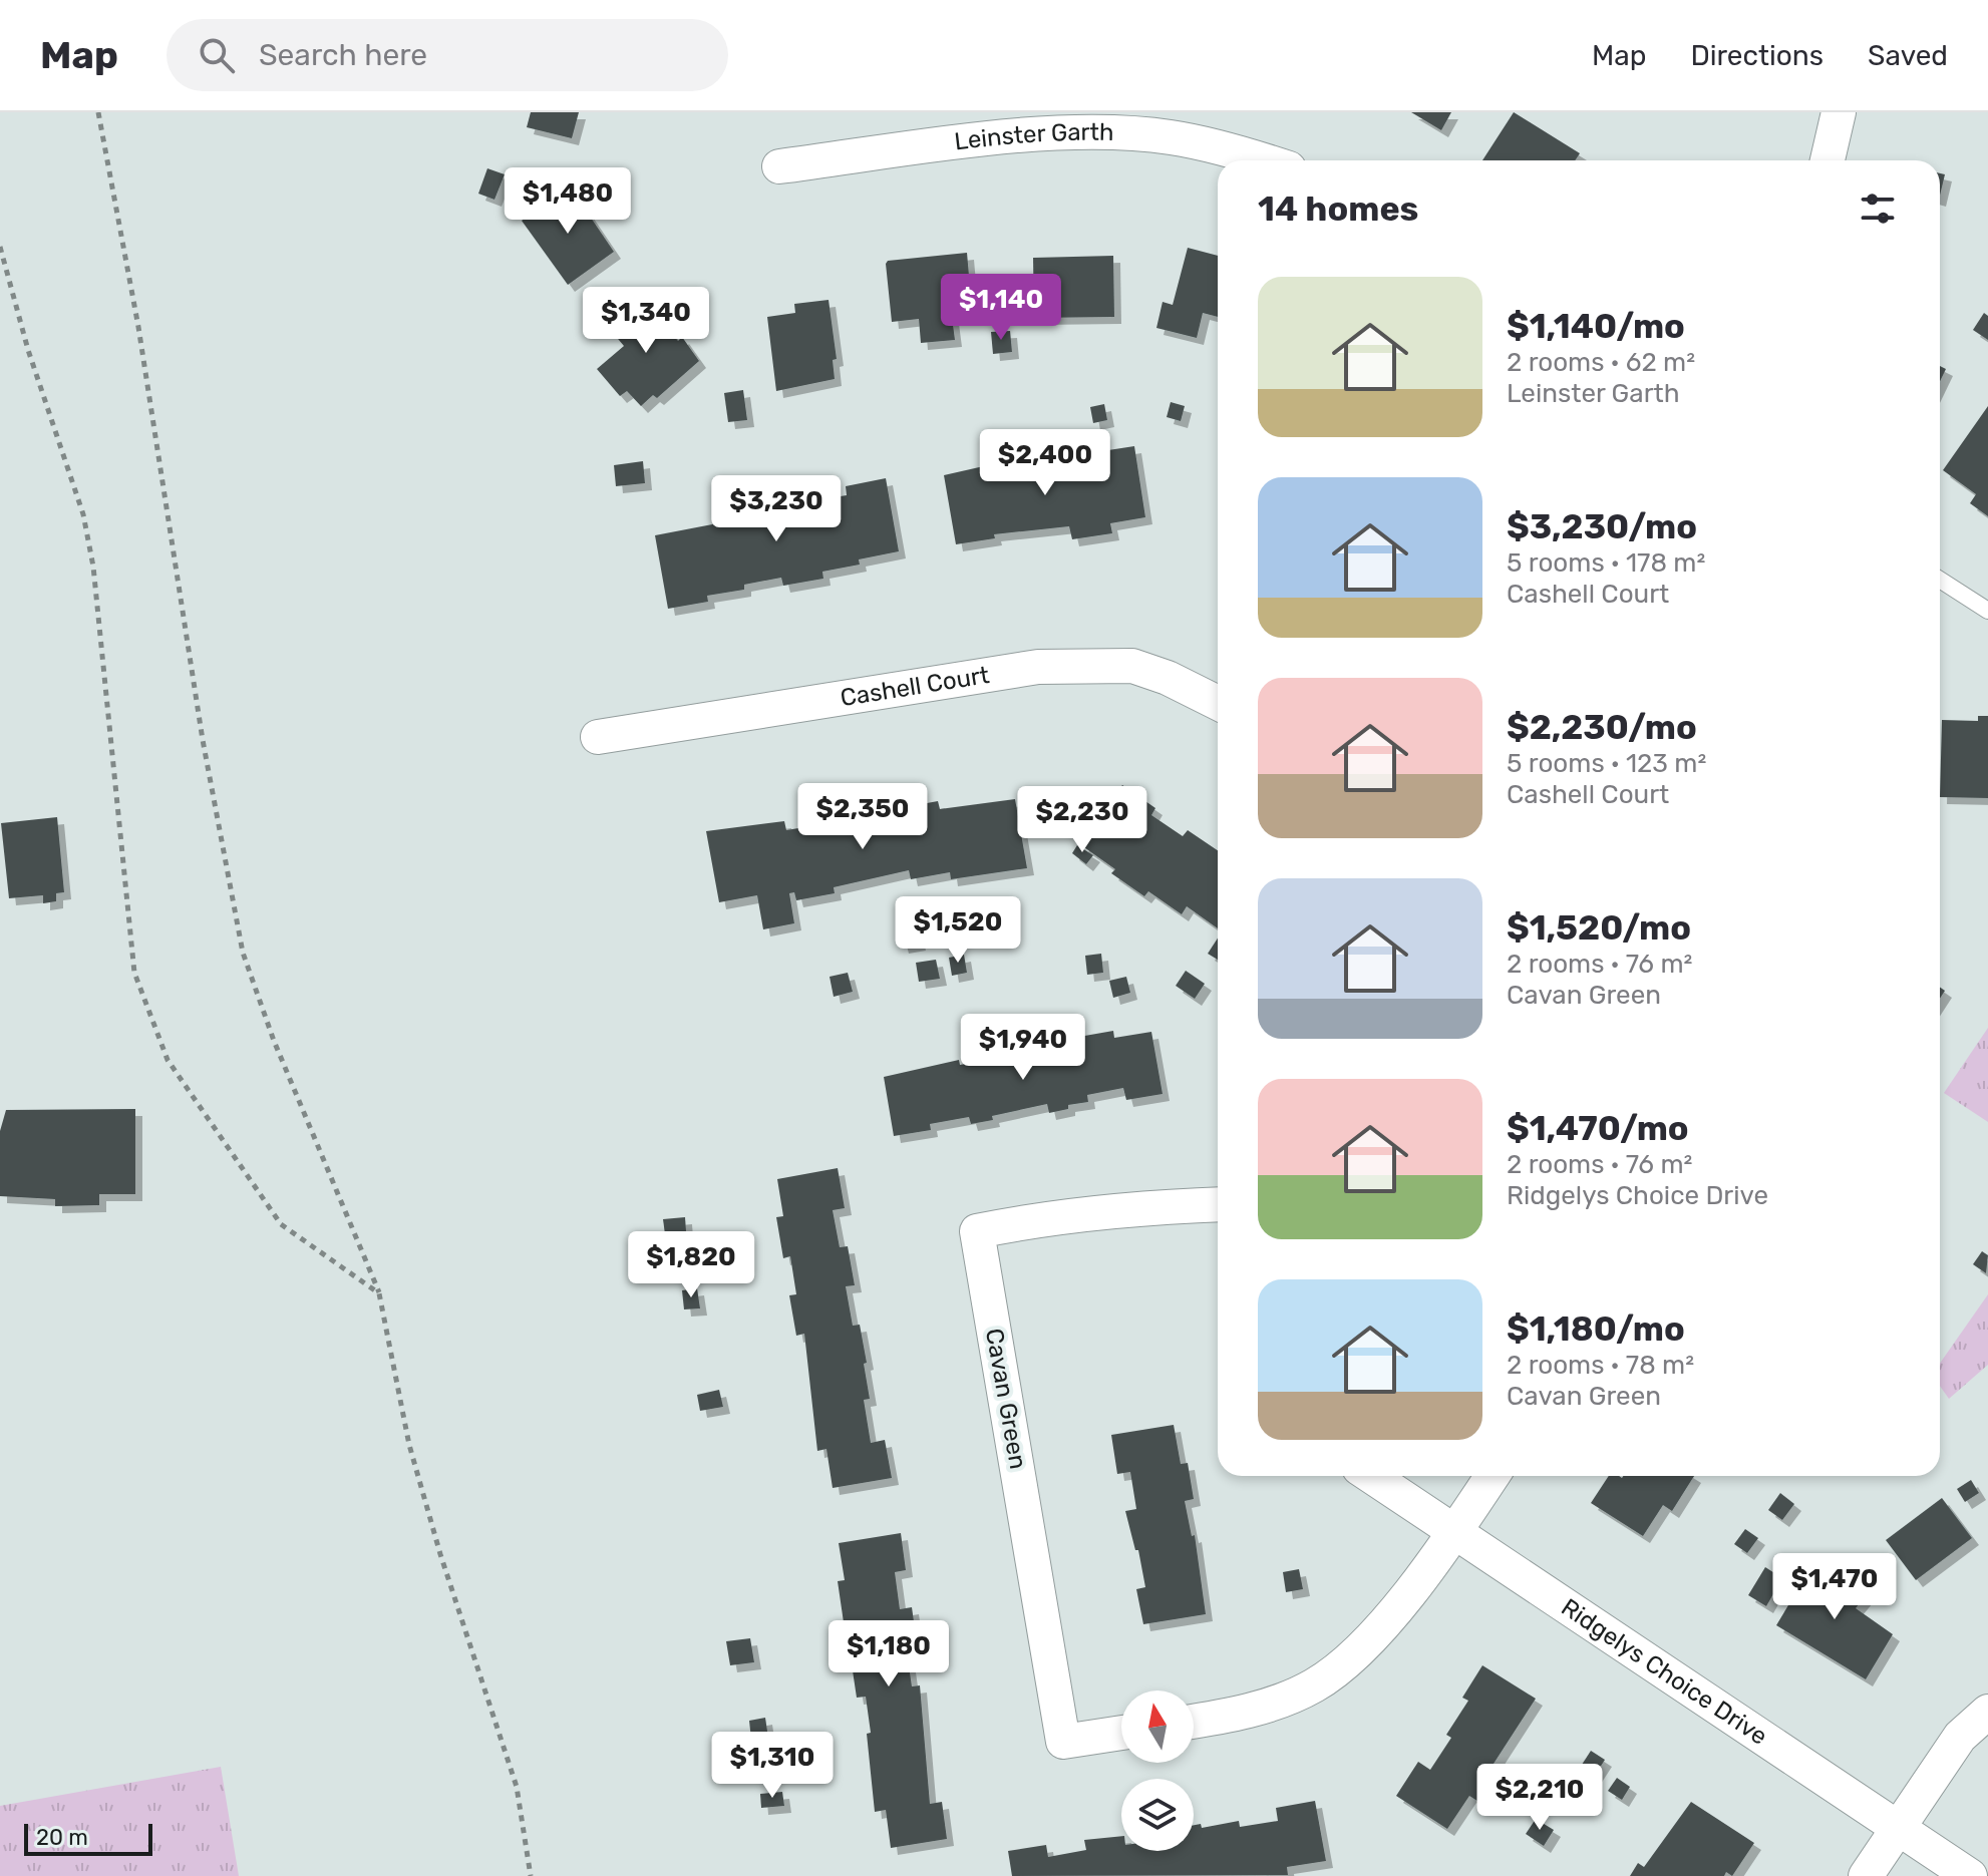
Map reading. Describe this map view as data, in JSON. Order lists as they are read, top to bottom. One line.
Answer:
{"streets":{"street":["Leinster Garth","Cashell Court","Cavan Green","Ridgelys Choice Drive"]},"scale_bar":"20 m","north":"top","page":{"header":"Map","search":"Search here","nav":["Map","Directions","Saved"],"heading":"14 homes","price":["$1,480","$1,140","$1,340","$2,400","$3,230","$2,350","$2,230","$1,520","$1,940","$1,820","$1,470","$1,180","$1,310","$2,210"],"list":[{"name":"$1,140/mo","note":"2 rooms · 62 m² · Leinster Garth"},{"name":"$3,230/mo","note":"5 rooms · 178 m² · Cashell Court"},{"name":"$2,230/mo","note":"5 rooms · 123 m² · Cashell Court"},{"name":"$1,520/mo","note":"2 rooms · 76 m² · Cavan Green"},{"name":"$1,470/mo","note":"2 rooms · 76 m² · Ridgelys Choice Drive"},{"name":"$1,180/mo","note":"2 rooms · 78 m² · Cavan Green"}],"scale":"20 m"}}
